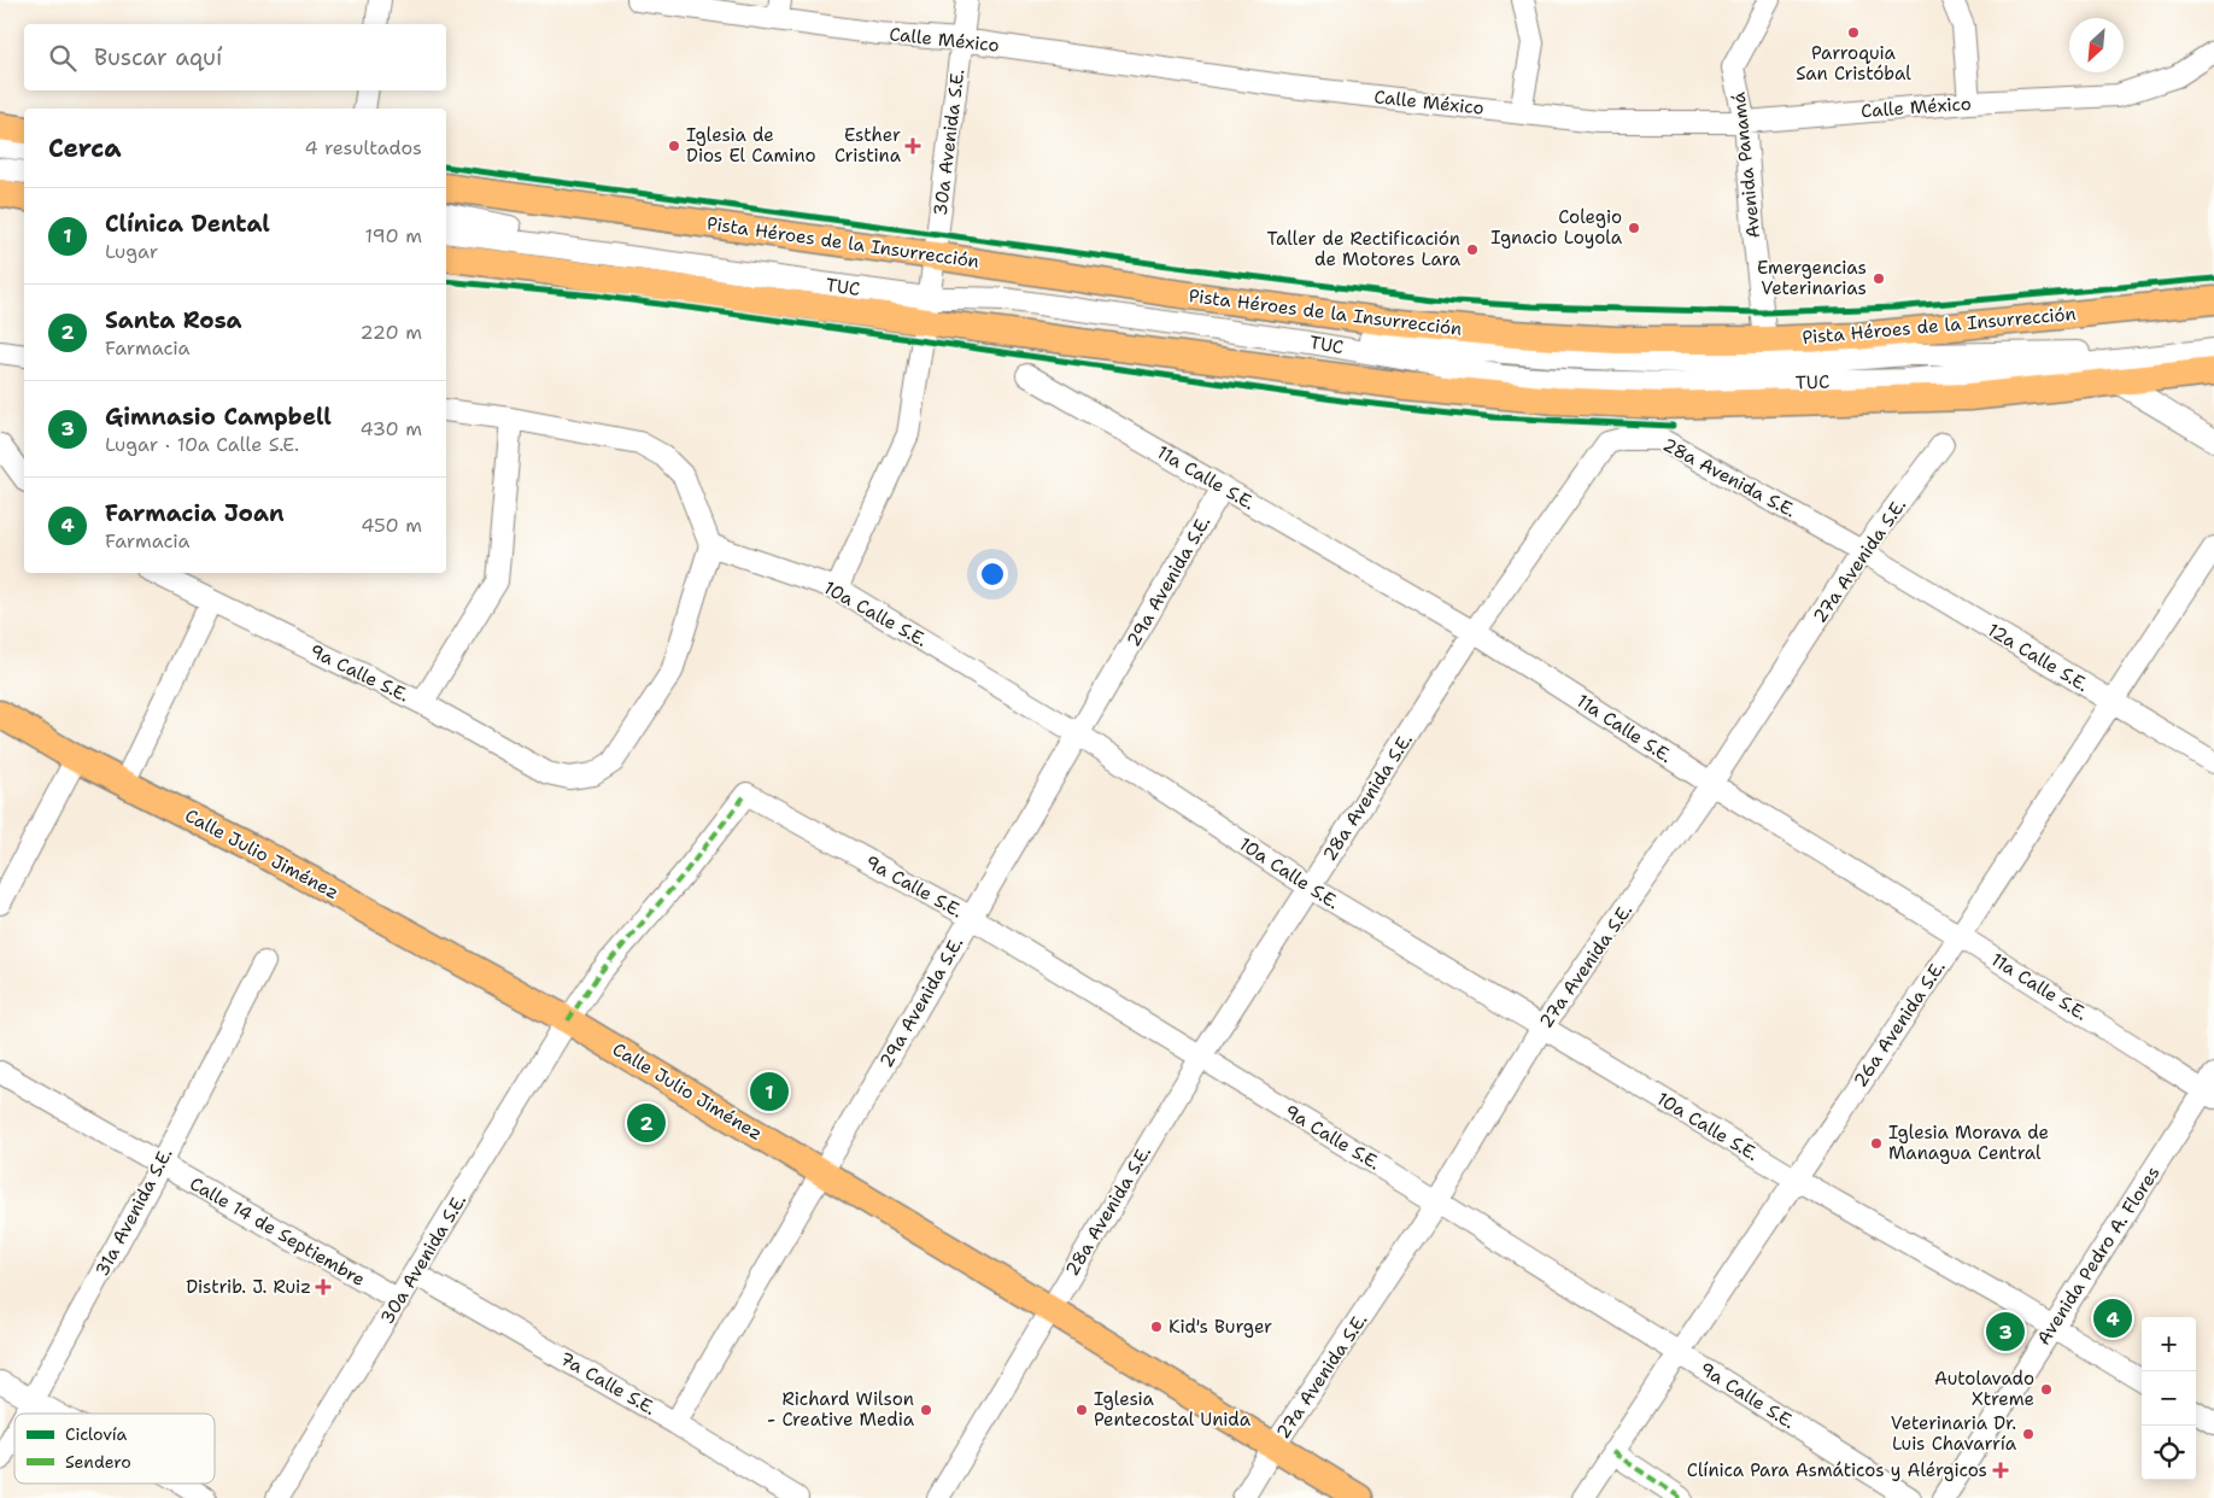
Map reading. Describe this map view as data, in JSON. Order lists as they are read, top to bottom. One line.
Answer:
{"streets":{"main road":["Pista Héroes de la Insurrección","Calle Julio Jiménez"],"street":["Calle México","30a Avenida S.E.","Avenida Panamá","TUC","11a Calle S.E.","28a Avenida S.E.","27a Avenida S.E.","29a Avenida S.E.","10a Calle S.E.","12a Calle S.E.","9a Calle S.E.","26a Avenida S.E.","31a Avenida S.E.","Calle 14 de Septiembre","Avenida Pedro A. Flores","7a Calle S.E."]},"crossings":[["Calle México","30a Avenida S.E."],["Calle México","Avenida Panamá"],["30a Avenida S.E.","Pista Héroes de la Insurrección"],["30a Avenida S.E.","TUC"],["30a Avenida S.E.","10a Calle S.E."],["30a Avenida S.E.","9a Calle S.E."],["30a Avenida S.E.","Calle Julio Jiménez"],["30a Avenida S.E.","Calle 14 de Septiembre"],["30a Avenida S.E.","7a Calle S.E."],["Avenida Panamá","Pista Héroes de la Insurrección"],["11a Calle S.E.","28a Avenida S.E."],["11a Calle S.E.","27a Avenida S.E."],["11a Calle S.E.","29a Avenida S.E."],["11a Calle S.E.","26a Avenida S.E."],["11a Calle S.E.","Avenida Pedro A. Flores"],["28a Avenida S.E.","27a Avenida S.E."],["28a Avenida S.E.","10a Calle S.E."],["28a Avenida S.E.","12a Calle S.E."],["28a Avenida S.E.","9a Calle S.E."],["28a Avenida S.E.","Calle Julio Jiménez"],["27a Avenida S.E.","10a Calle S.E."],["27a Avenida S.E.","12a Calle S.E."],["27a Avenida S.E.","9a Calle S.E."],["27a Avenida S.E.","Calle Julio Jiménez"],["29a Avenida S.E.","10a Calle S.E."],["29a Avenida S.E.","9a Calle S.E."],["29a Avenida S.E.","Calle Julio Jiménez"],["29a Avenida S.E.","7a Calle S.E."],["10a Calle S.E.","9a Calle S.E."],["10a Calle S.E.","26a Avenida S.E."],["10a Calle S.E.","Avenida Pedro A. Flores"],["12a Calle S.E.","26a Avenida S.E."],["9a Calle S.E.","26a Avenida S.E."],["31a Avenida S.E.","Calle 14 de Septiembre"]],"places":{"other":["Parroquia San Cristóbal","Iglesia de Dios El Camino","Colegio Ignacio Loyola","Taller de Rectificación de Motores Lara","Emergencias Veterinarias","Iglesia Morava de Managua Central","Kid's Burger","Autolavado Xtreme","Richard Wilson - Creative Media","Iglesia Pentecostal Unida","Veterinaria Dr. Luis Chavarría"],"health":["Esther Cristina","Distrib. J. Ruiz","Clínica Para Asmáticos y Alérgicos"]},"legend":["Ciclovía","Sendero"],"north":"bottom left","page":{"search":"Buscar aquí","heading":["Cerca","4 resultados"],"list":[{"mark":"1","name":"Clínica Dental","note":"Lugar","value":"190 m"},{"mark":"2","name":"Santa Rosa","note":"Farmacia","value":"220 m"},{"mark":"3","name":"Gimnasio Campbell","note":"Lugar · 10a Calle S.E.","value":"430 m"},{"mark":"4","name":"Farmacia Joan","note":"Farmacia","value":"450 m"}],"pins":["1","2","4","3"],"map_buttons":["+","−"]}}
